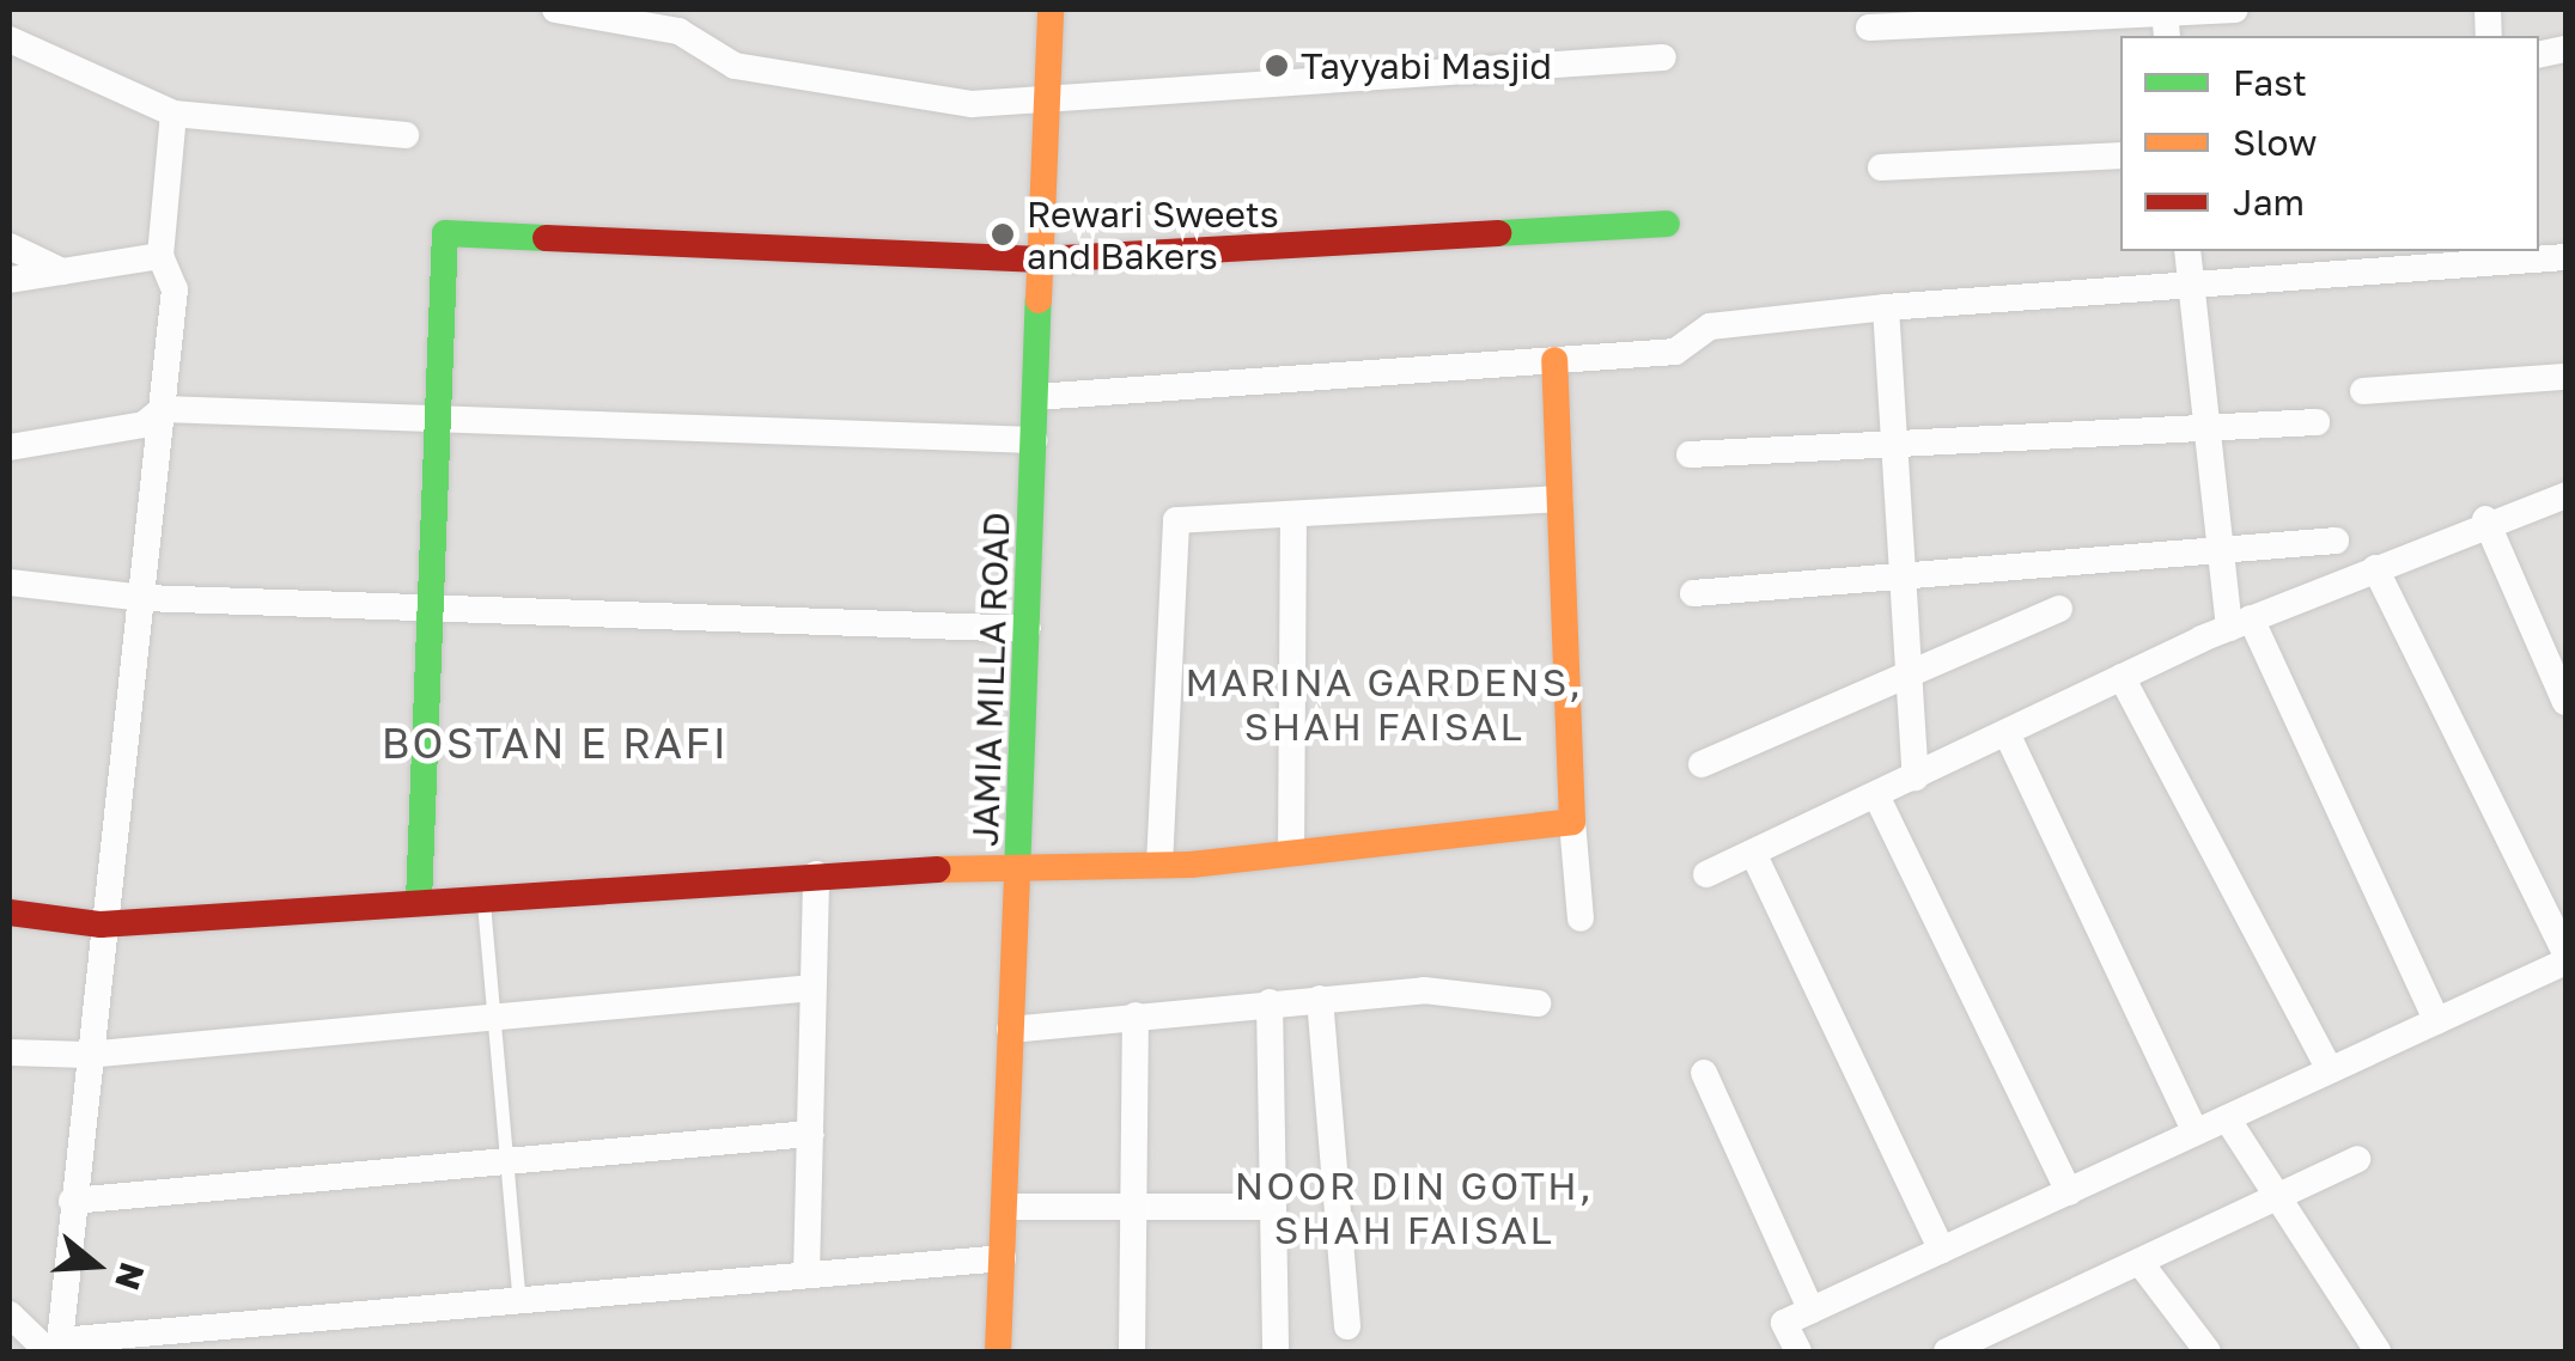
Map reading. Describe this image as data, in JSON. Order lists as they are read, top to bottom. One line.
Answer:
{"streets":{"street":["JAMIA MILLA ROAD"]},"districts":["MARINA GARDENS, SHAH FAISAL","BOSTAN E RAFI","NOOR DIN GOTH, SHAH FAISAL"],"places":["Tayyabi Masjid","Rewari Sweets and Bakers"],"legend":["Fast","Slow","Jam"],"north":"right"}
